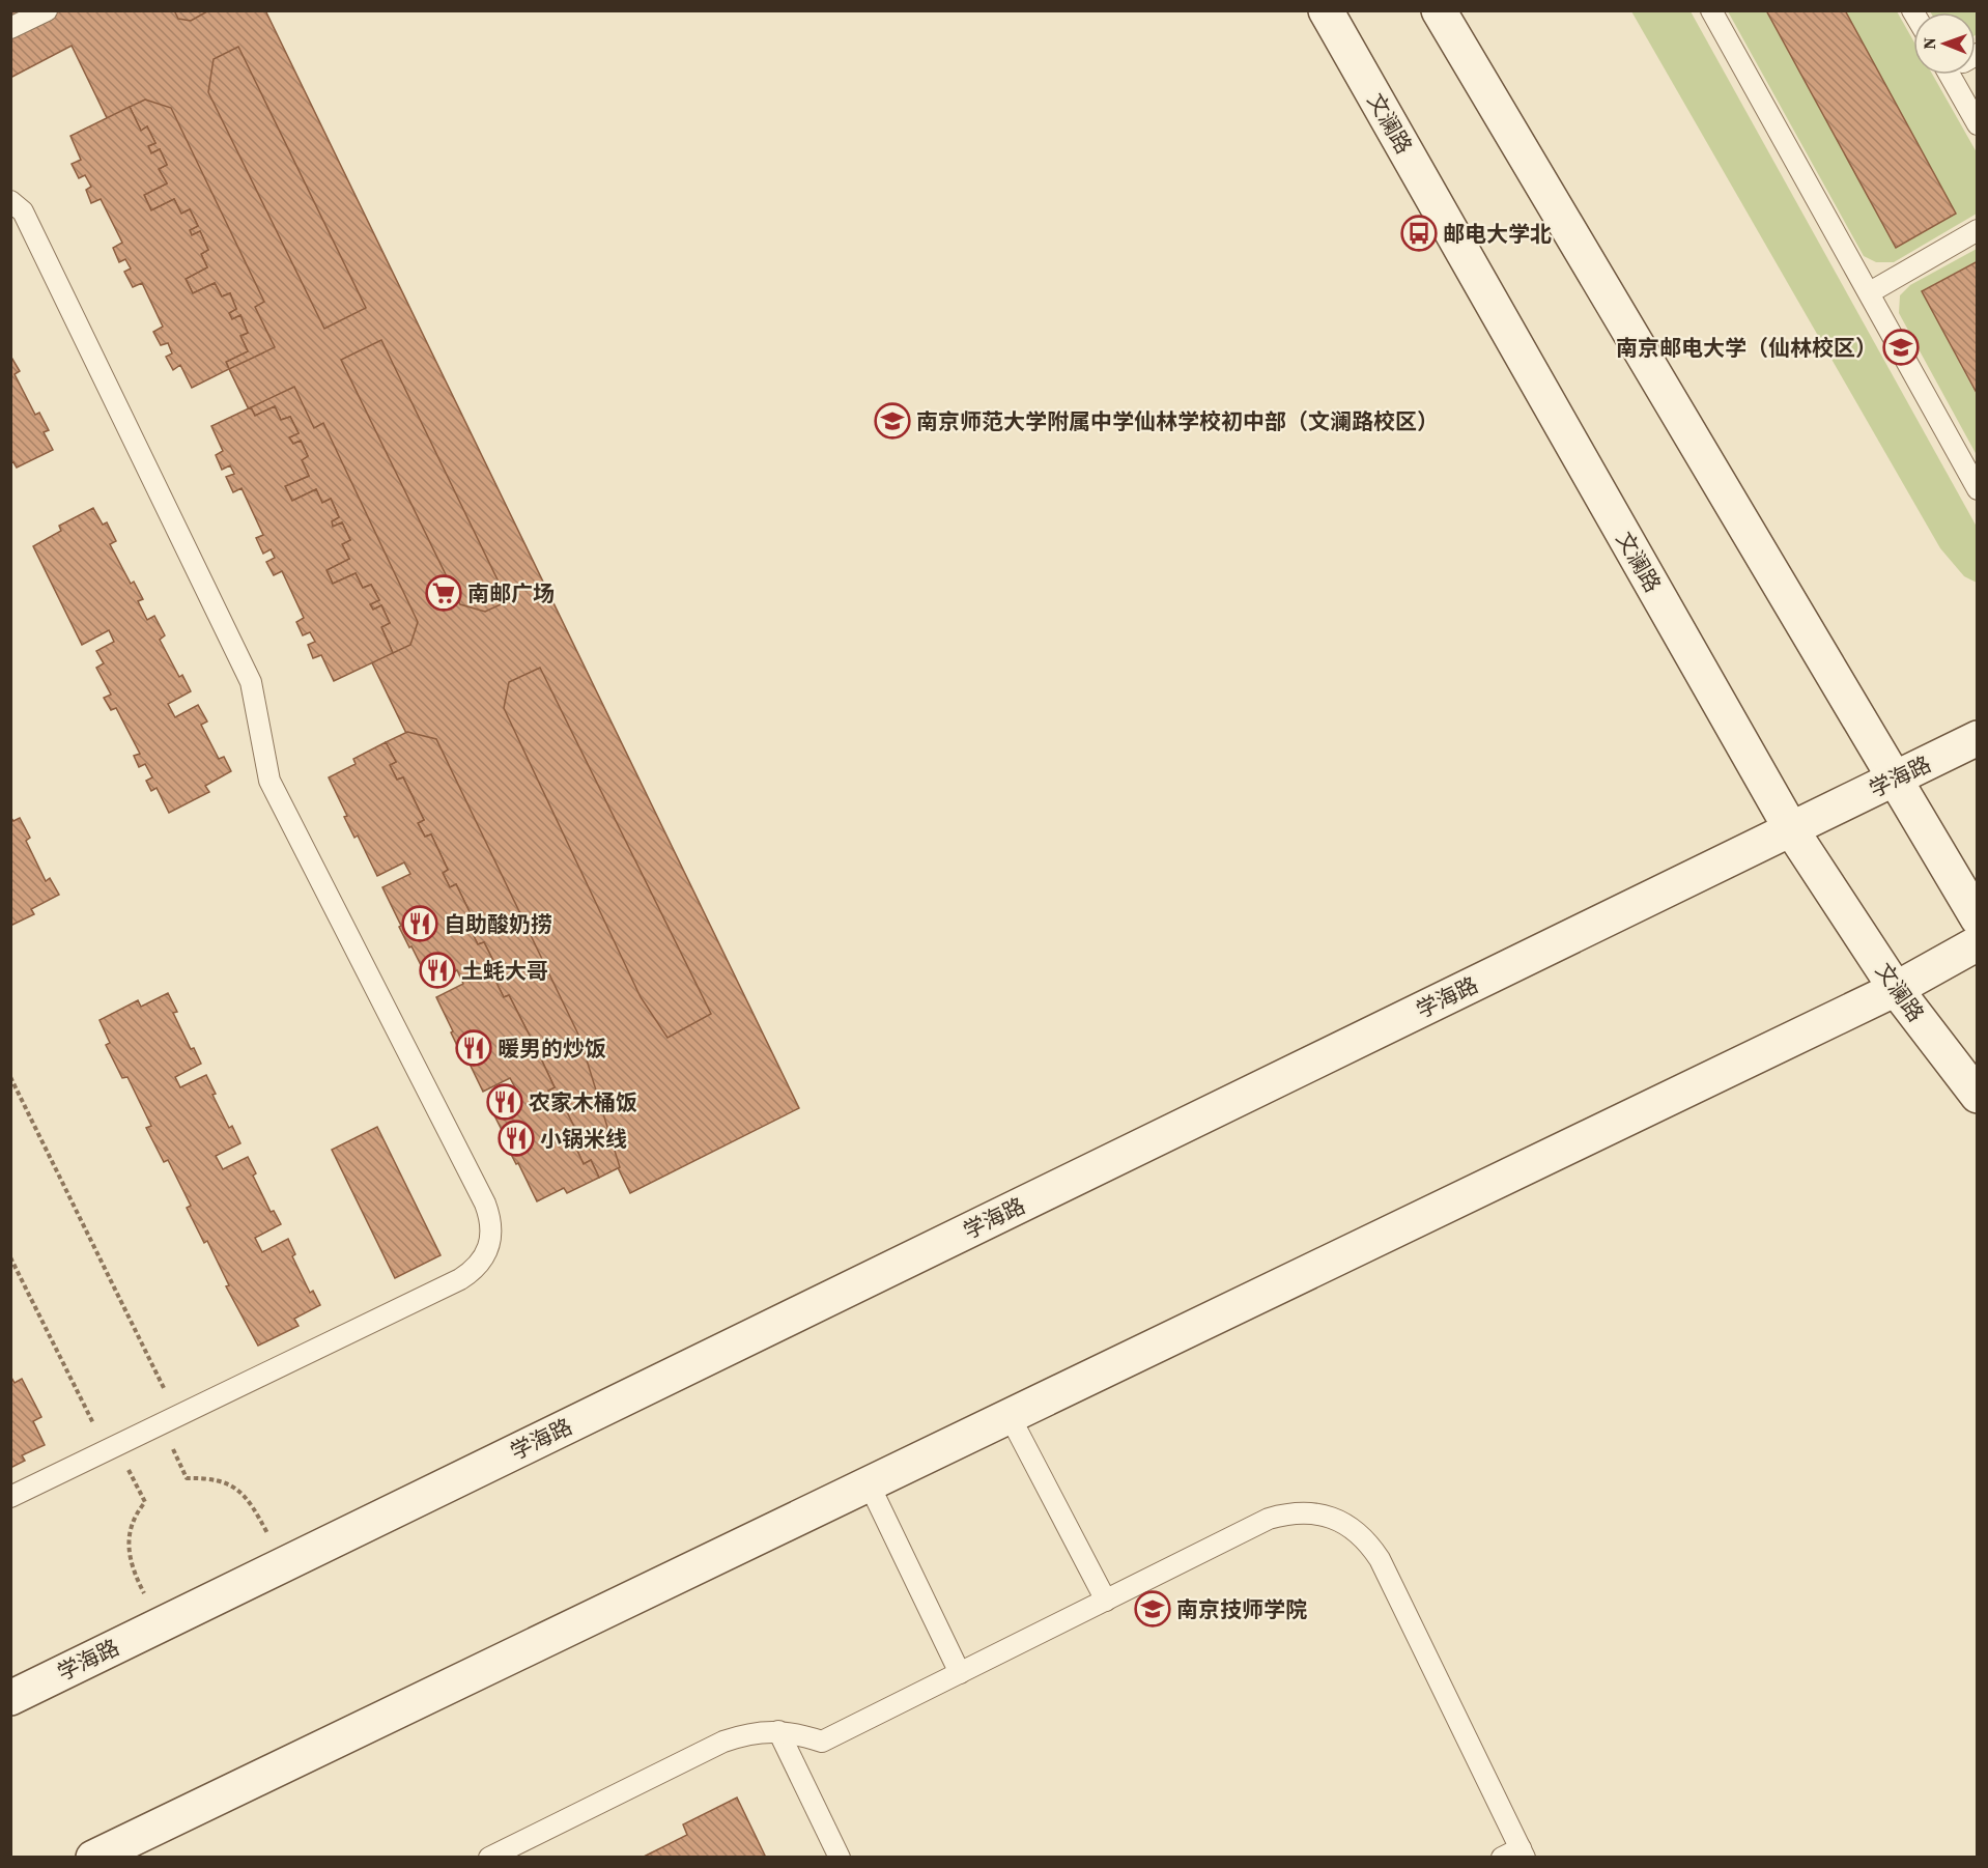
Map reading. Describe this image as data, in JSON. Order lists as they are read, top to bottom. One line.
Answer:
{"streets":{"main road":["文澜路","学海路"]},"crossings":[["文澜路","学海路"]],"places":{"bus stop":["邮电大学北"],"school or university":["南京邮电大学（仙林校区）","南京师范大学附属中学仙林学校初中部（文澜路校区）","南京技师学院"],"supermarket":["南邮广场"],"restaurant":["自助酸奶捞","土蚝大哥","暖男的炒饭","农家木桶饭","小锅米线"]},"north":"left"}
